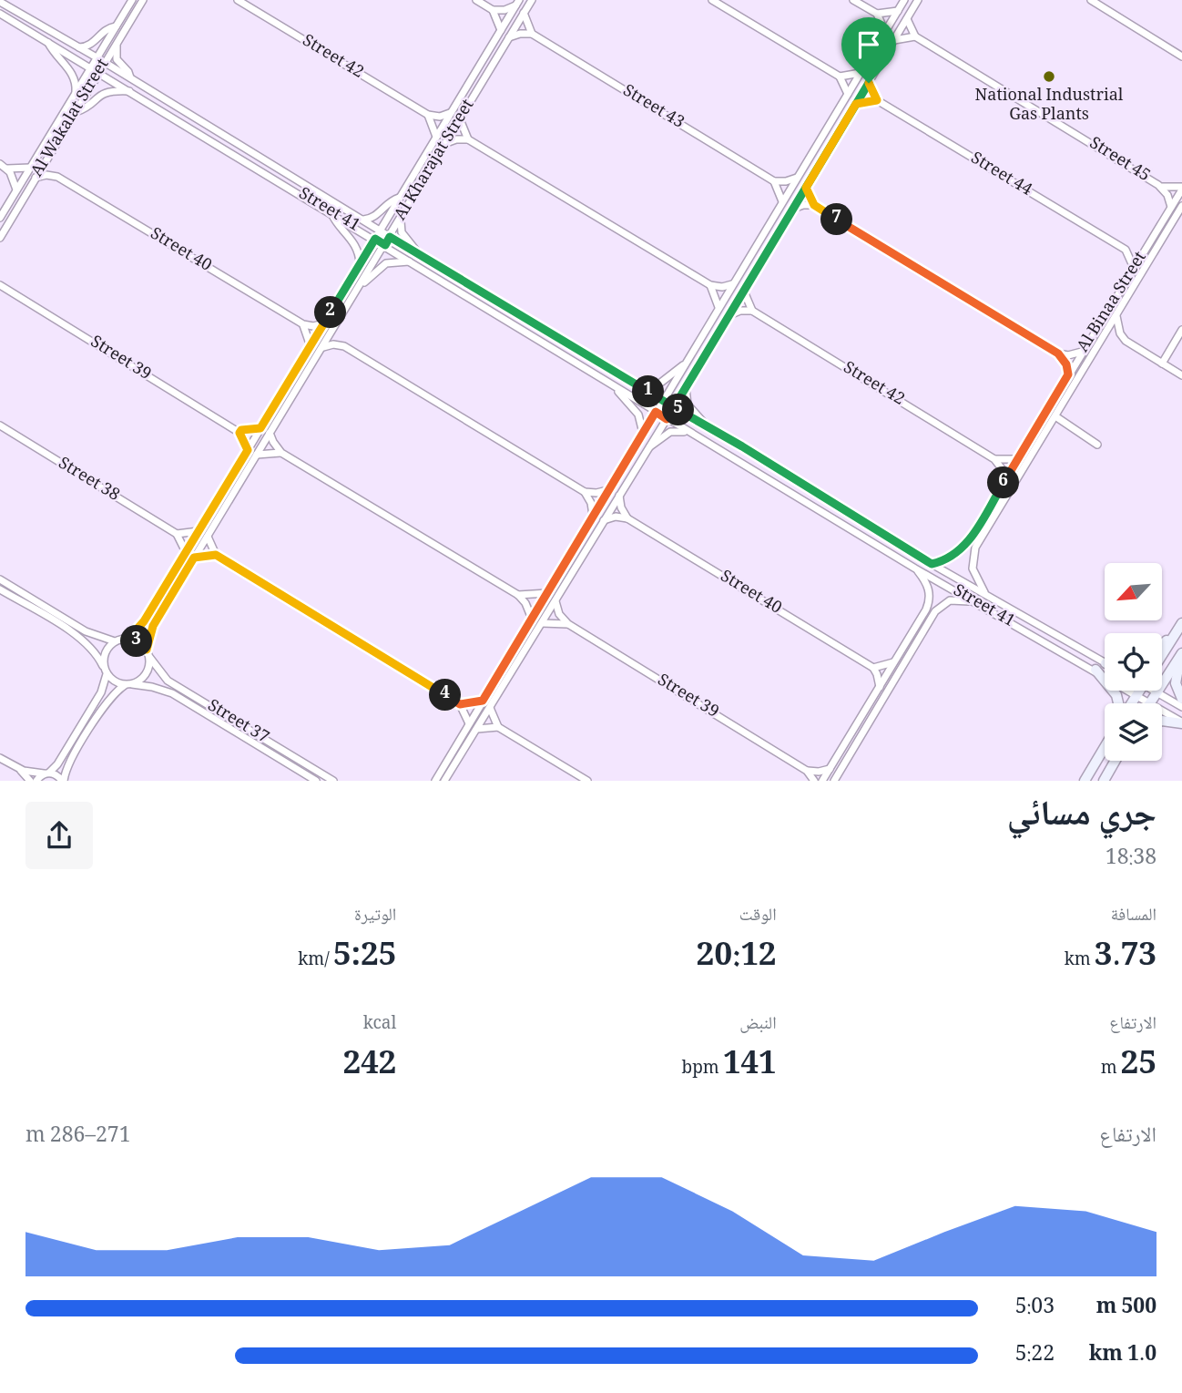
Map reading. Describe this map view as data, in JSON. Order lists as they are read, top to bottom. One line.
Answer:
{"streets":{"street":["Street 42","Street 43","Al Wakalat Street","Al Kharajat Street","Street 45","Street 44","Street 41","Street 40","Al Binaa Street","Street 39","Street 38","Street 37"]},"crossings":[["Al Wakalat Street","Street 41"],["Al Kharajat Street","Street 41"],["Al Kharajat Street","Street 37"],["Street 45","Al Binaa Street"],["Street 41","Al Binaa Street"]],"places":["National Industrial Gas Plants"],"north":"bottom left","page":{"pins":["7","2","1","5","6","3","4"],"heading":["جري مسائي","18:38"],"stats":[["المسافة","3.73 km"],["الوقت","20:12"],["الوتيرة","5:25 /km"],["الارتفاع","25 m"],["النبض","141 bpm"],["kcal","242"]],"chart":["الارتفاع","271–286 m"],"list":[{"name":"500 m","note":"5:03"},{"name":"1.0 km","note":"5:22"}]}}
